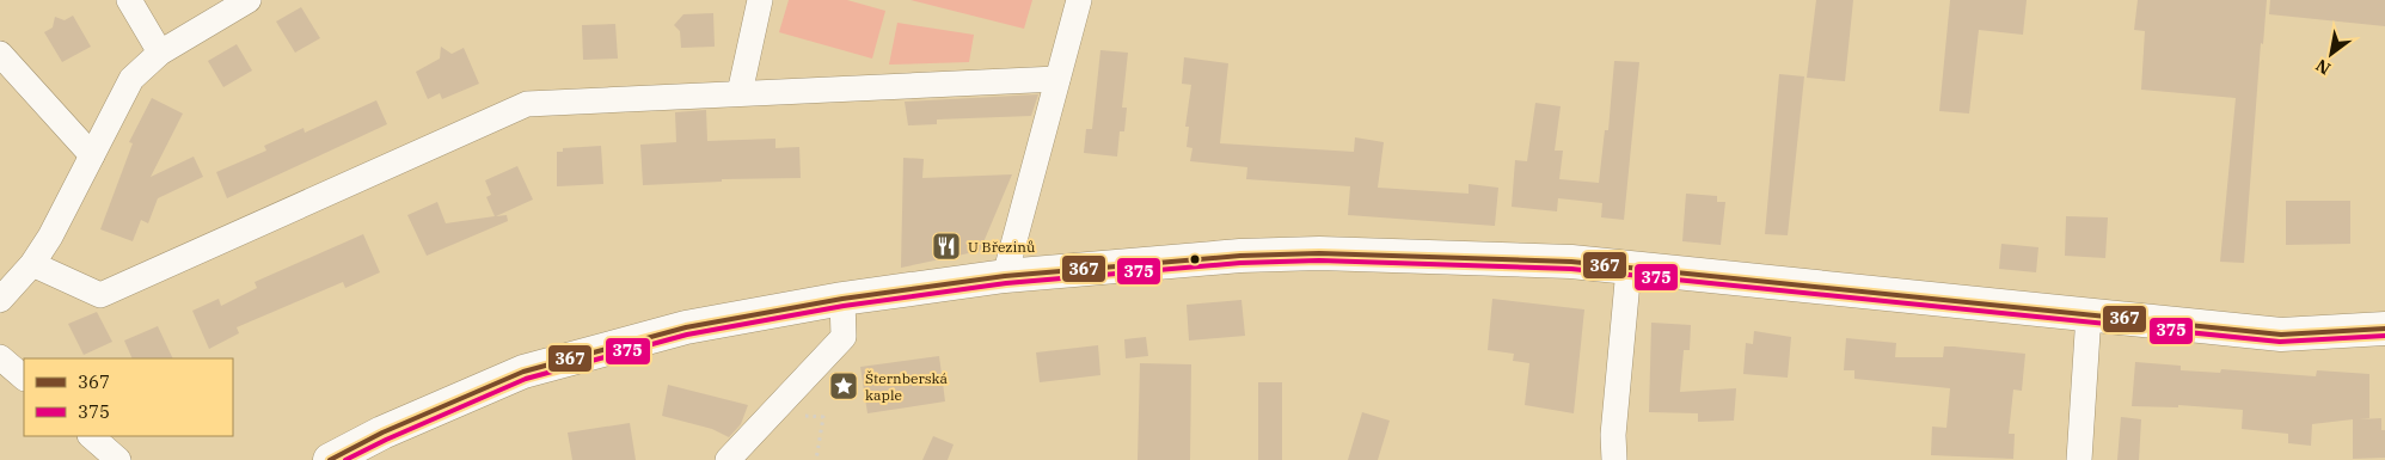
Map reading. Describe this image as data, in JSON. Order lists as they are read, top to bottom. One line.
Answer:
{"places":{"restaurant":["U Březinů"],"place":["Šternberská kaple"]},"lines":["transit line 367","transit line 375"],"legend":["367","375"],"north":"bottom left"}
